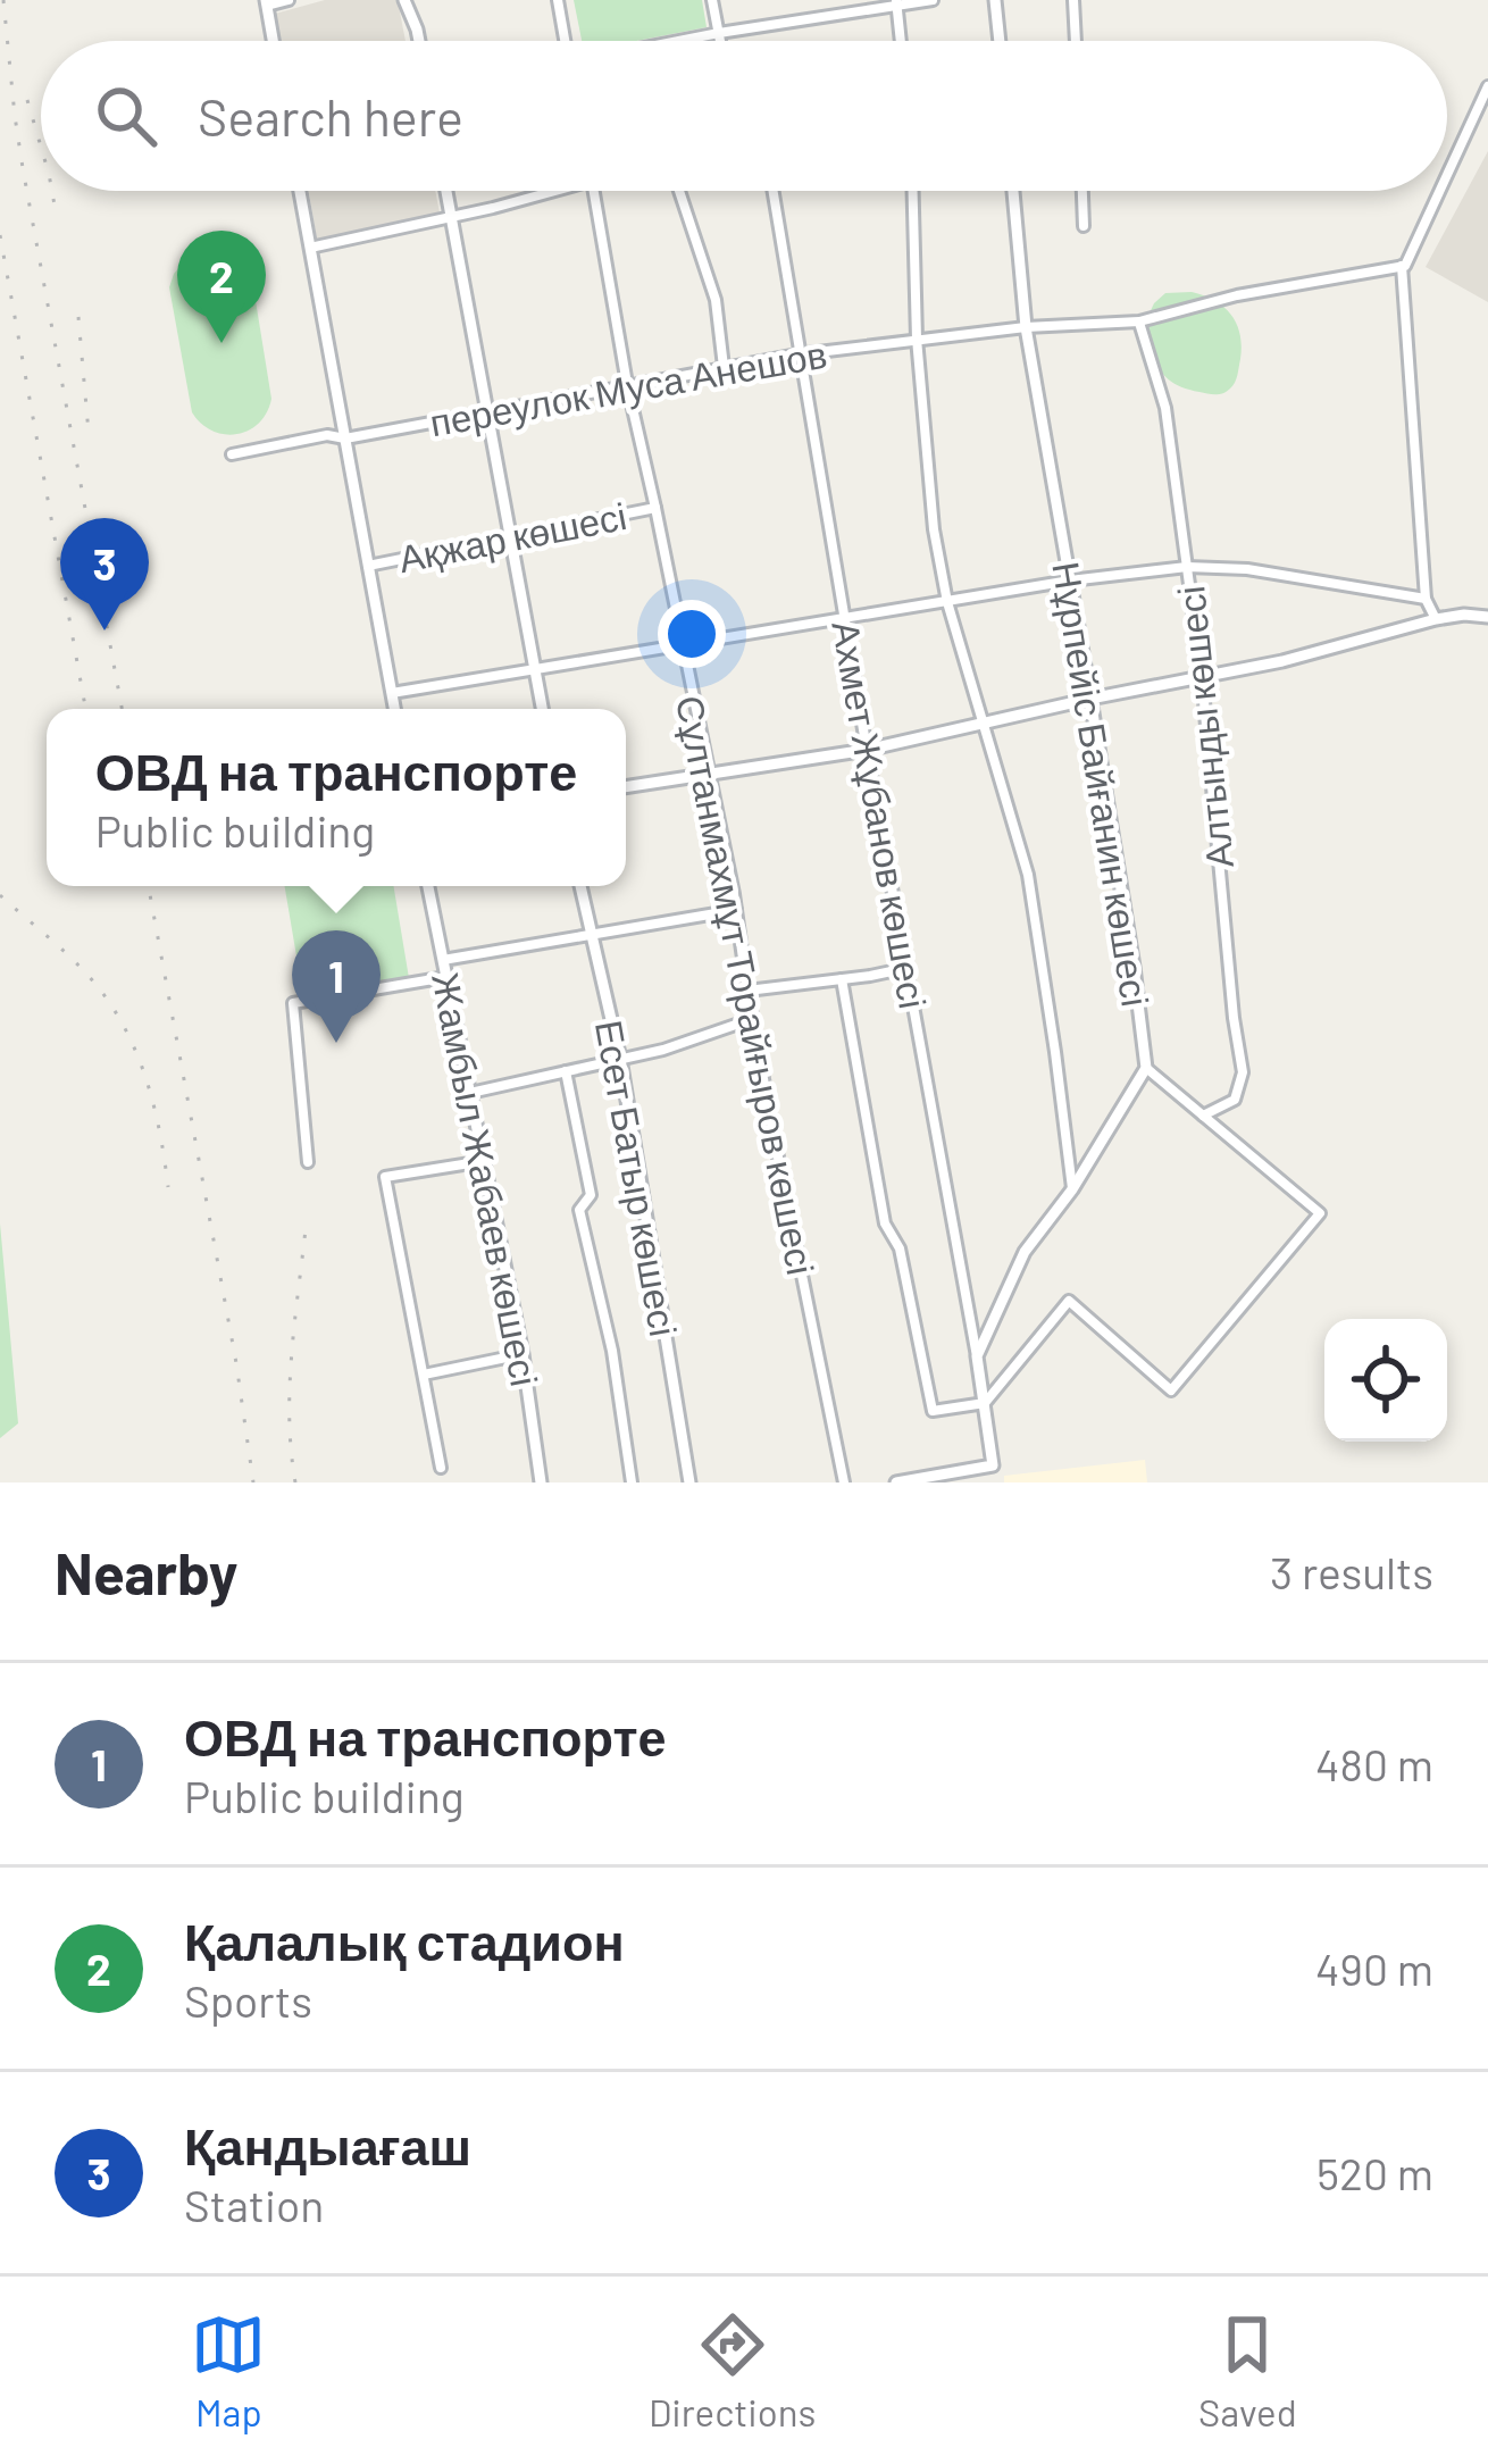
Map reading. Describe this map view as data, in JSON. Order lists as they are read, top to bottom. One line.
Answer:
{"streets":{"street":["переулок Муса Анешов","Ақжар көшесі","Алтынды көшесі","Нұрпейіс Байғанин көшесі","Ахмет Жұбанов көшесі","Сұлтанмахмұт Торайғыров көшесі","Есет Батыр көшесі","Жамбыл Жабаев көшесі"]},"crossings":[["переулок Муса Анешов","Алтынды көшесі"],["переулок Муса Анешов","Нұрпейіс Байғанин көшесі"],["переулок Муса Анешов","Ахмет Жұбанов көшесі"],["переулок Муса Анешов","Сұлтанмахмұт Торайғыров көшесі"],["Ақжар көшесі","Сұлтанмахмұт Торайғыров көшесі"]],"page":{"search":"Search here","pins":["2","3","1"],"popup":["ОВД на транспорте","Public building"],"heading":["Nearby","3 results"],"list":[{"mark":"1","name":"ОВД на транспорте","note":"Public building","value":"480 m"},{"mark":"2","name":"Қалалық стадион","note":"Sports","value":"490 m"},{"mark":"3","name":"Қандыағаш","note":"Station","value":"520 m"}],"nav":["Map","Directions","Saved"]}}
